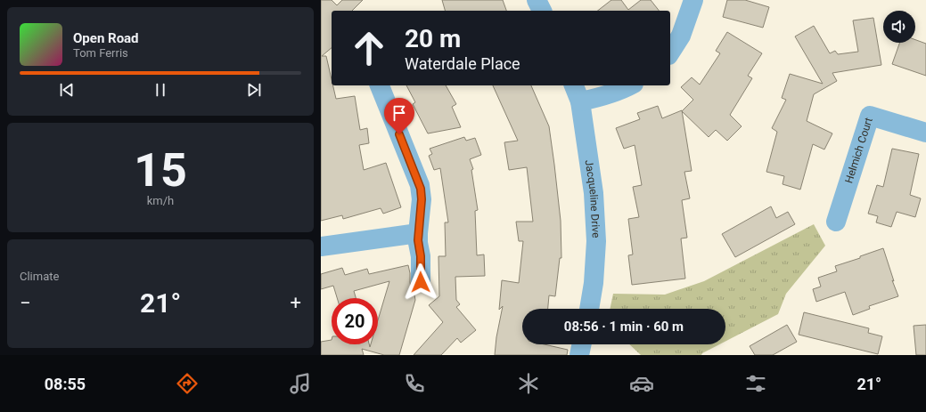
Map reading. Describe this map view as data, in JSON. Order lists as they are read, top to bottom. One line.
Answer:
{"streets":{"street":["Helmich Court","Jacqueline Drive"]},"page":{"turn":["20 m","Waterdale Place"],"song":["Open Road","Tom Ferris"],"tile":[["15","km/h"],"Climate"],"heat":["−","21°","+"],"limit":"20","trip":"08:56 · 1 min · 60 m","tabs":["08:55","21°"]}}
